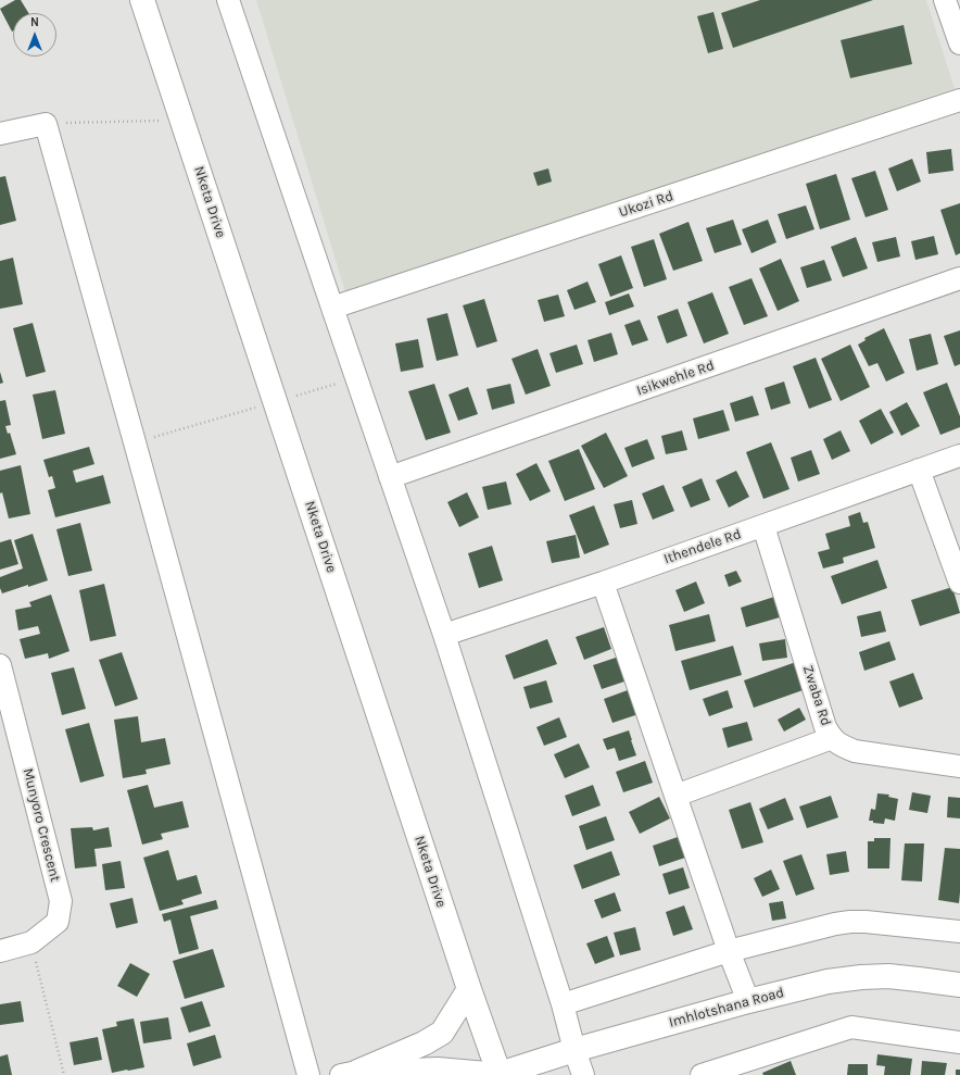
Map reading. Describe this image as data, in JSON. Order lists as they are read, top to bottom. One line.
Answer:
{"streets":{"street":["Nketa Drive","Ukozi Rd","Isikwehle Rd","Ithendele Rd","Zwaba Rd","Munyoro Crescent","Imhlotshana Road"]},"crossings":[["Nketa Drive","Imhlotshana Road"],["Ithendele Rd","Zwaba Rd"]],"north":"top"}
